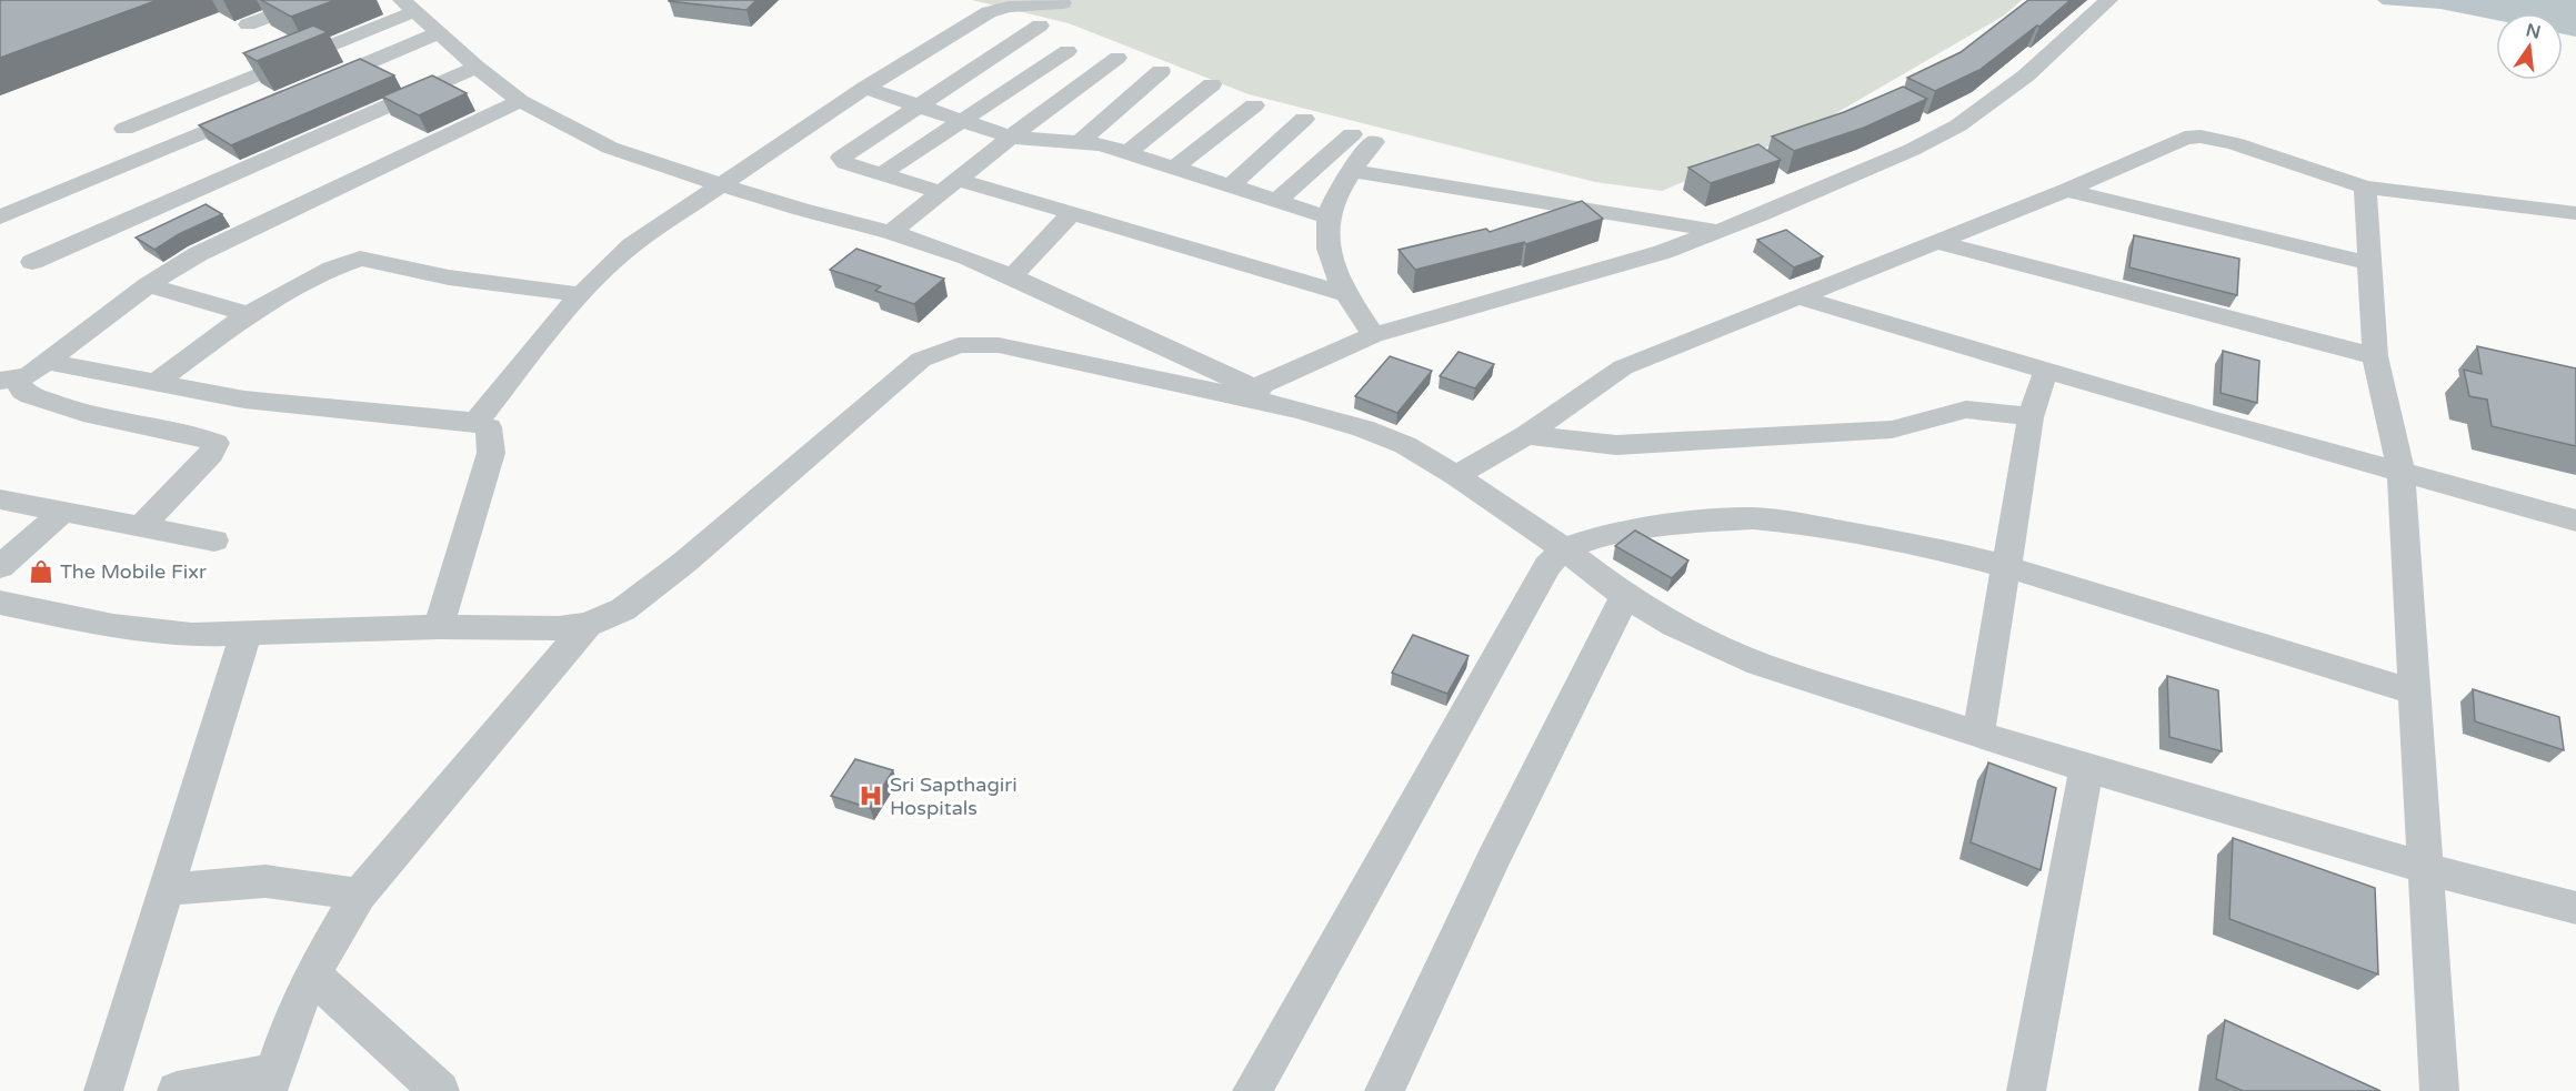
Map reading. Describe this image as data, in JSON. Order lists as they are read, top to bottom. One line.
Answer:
{"places":{"shop":["The Mobile Fixr"],"hospital":["Sri Sapthagiri Hospitals"]},"north":"top"}
